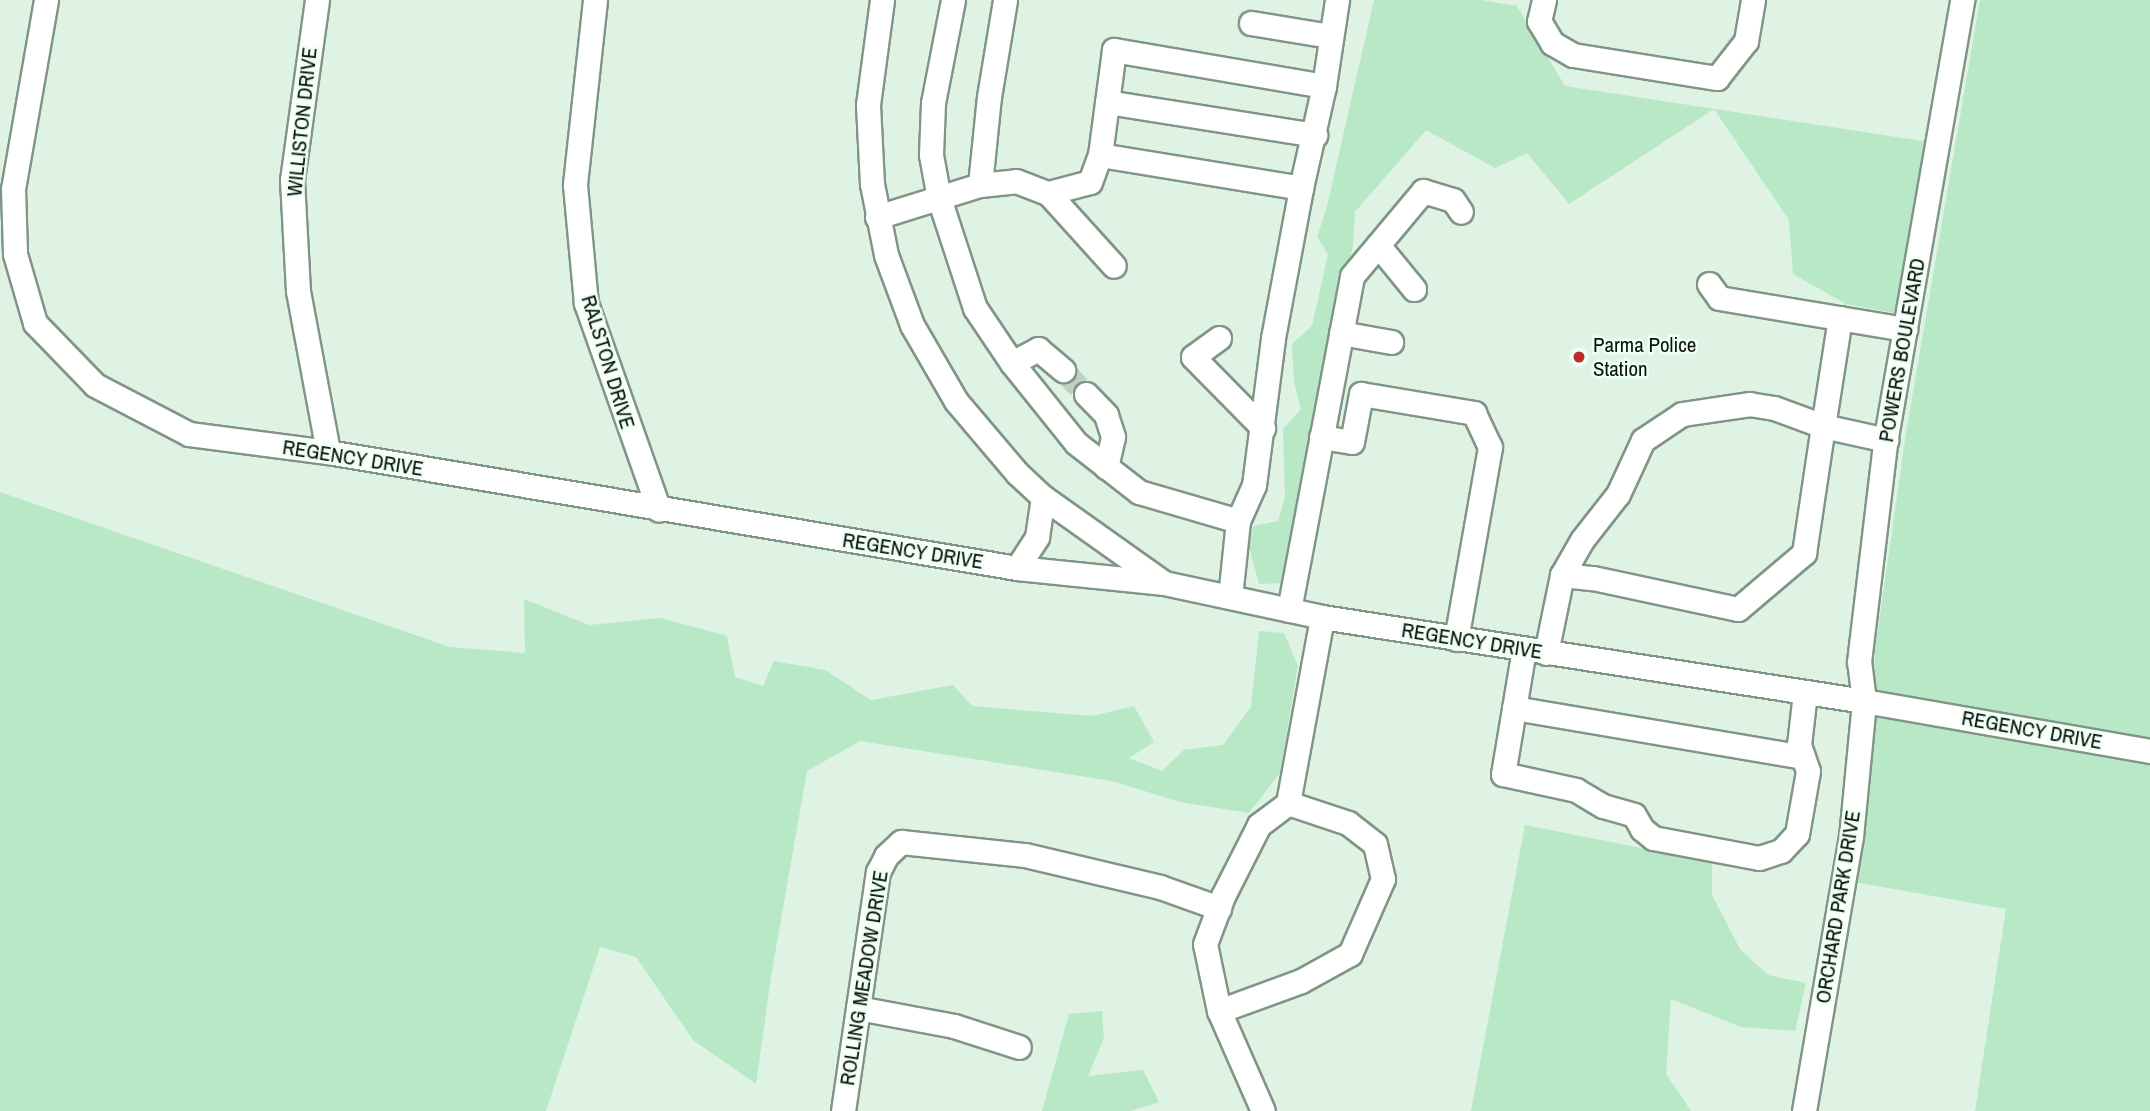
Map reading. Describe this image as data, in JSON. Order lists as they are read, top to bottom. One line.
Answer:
{"streets":{"street":["WILLISTON DRIVE","POWERS BOULEVARD","RALSTON DRIVE","REGENCY DRIVE","ORCHARD PARK DRIVE","ROLLING MEADOW DRIVE"]},"crossings":[["WILLISTON DRIVE","REGENCY DRIVE"],["POWERS BOULEVARD","REGENCY DRIVE"],["POWERS BOULEVARD","ORCHARD PARK DRIVE"],["RALSTON DRIVE","REGENCY DRIVE"],["REGENCY DRIVE","ORCHARD PARK DRIVE"]],"places":["Parma Police Station"]}
